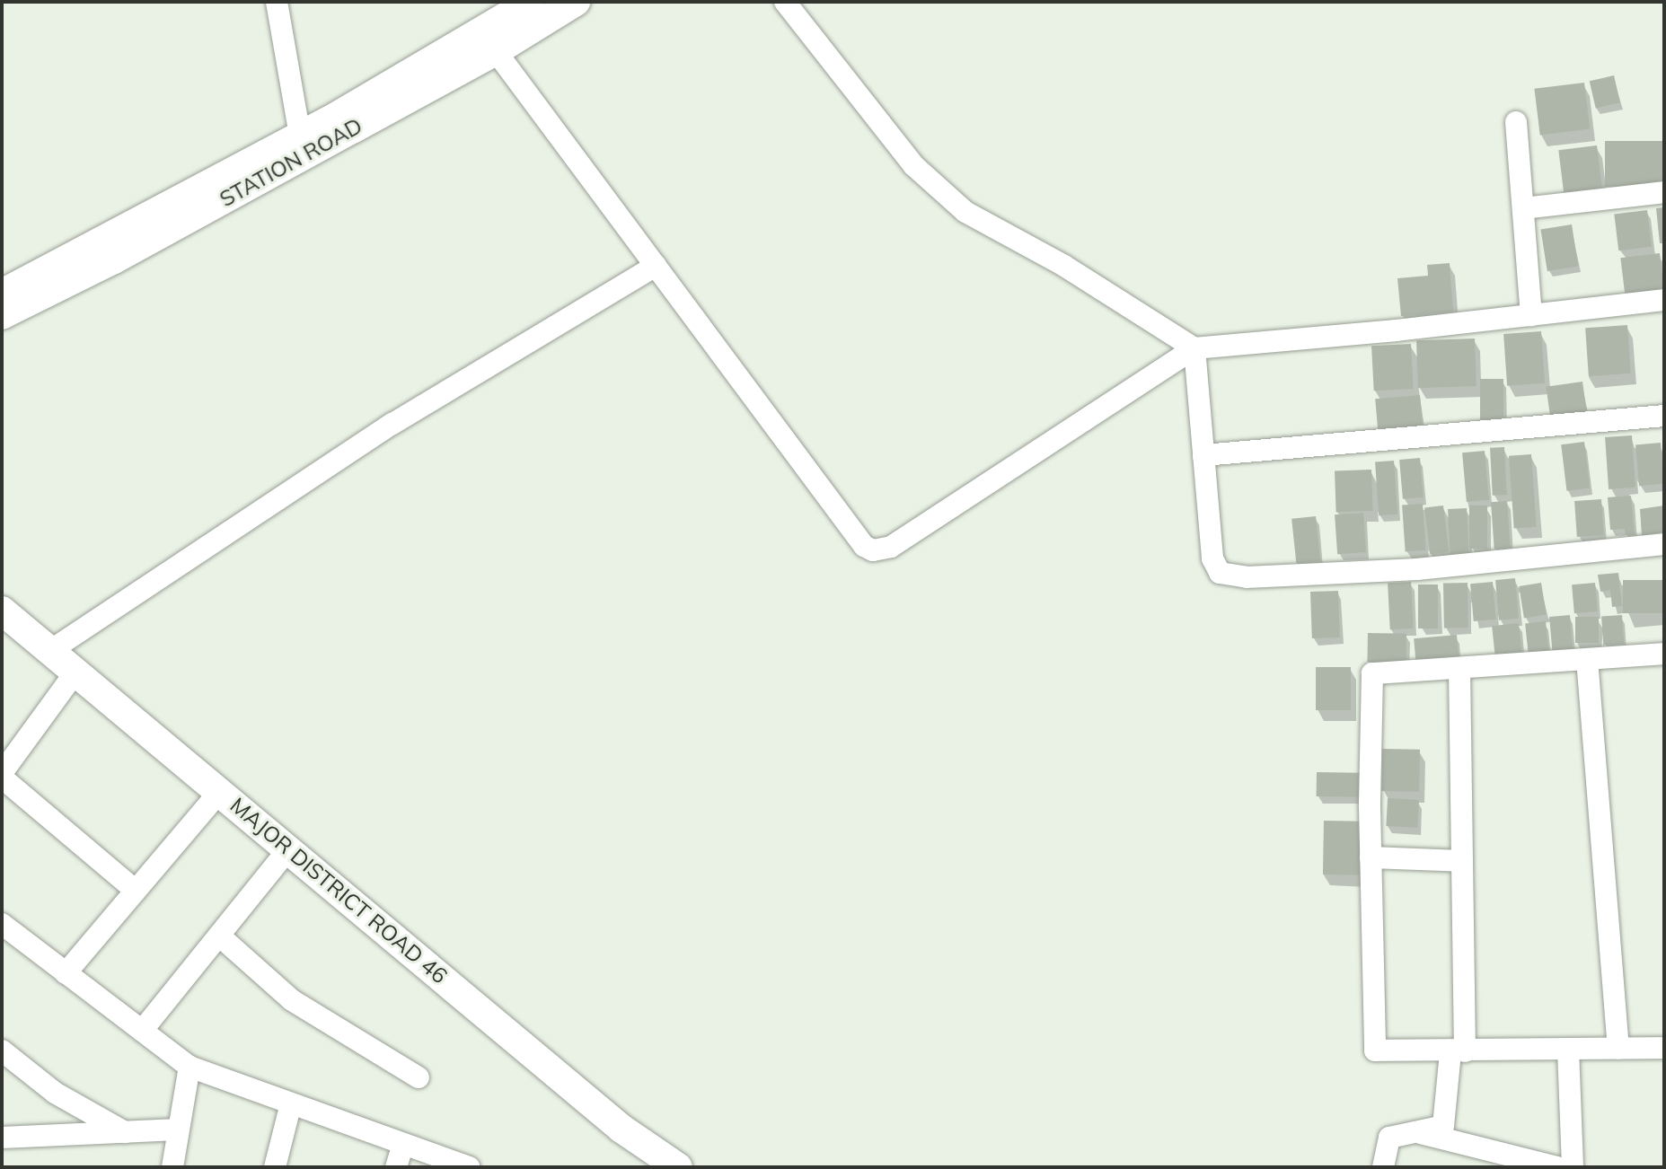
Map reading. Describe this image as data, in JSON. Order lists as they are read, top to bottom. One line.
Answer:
{"streets":{"main road":["STATION ROAD","MAJOR DISTRICT ROAD 46"]}}
